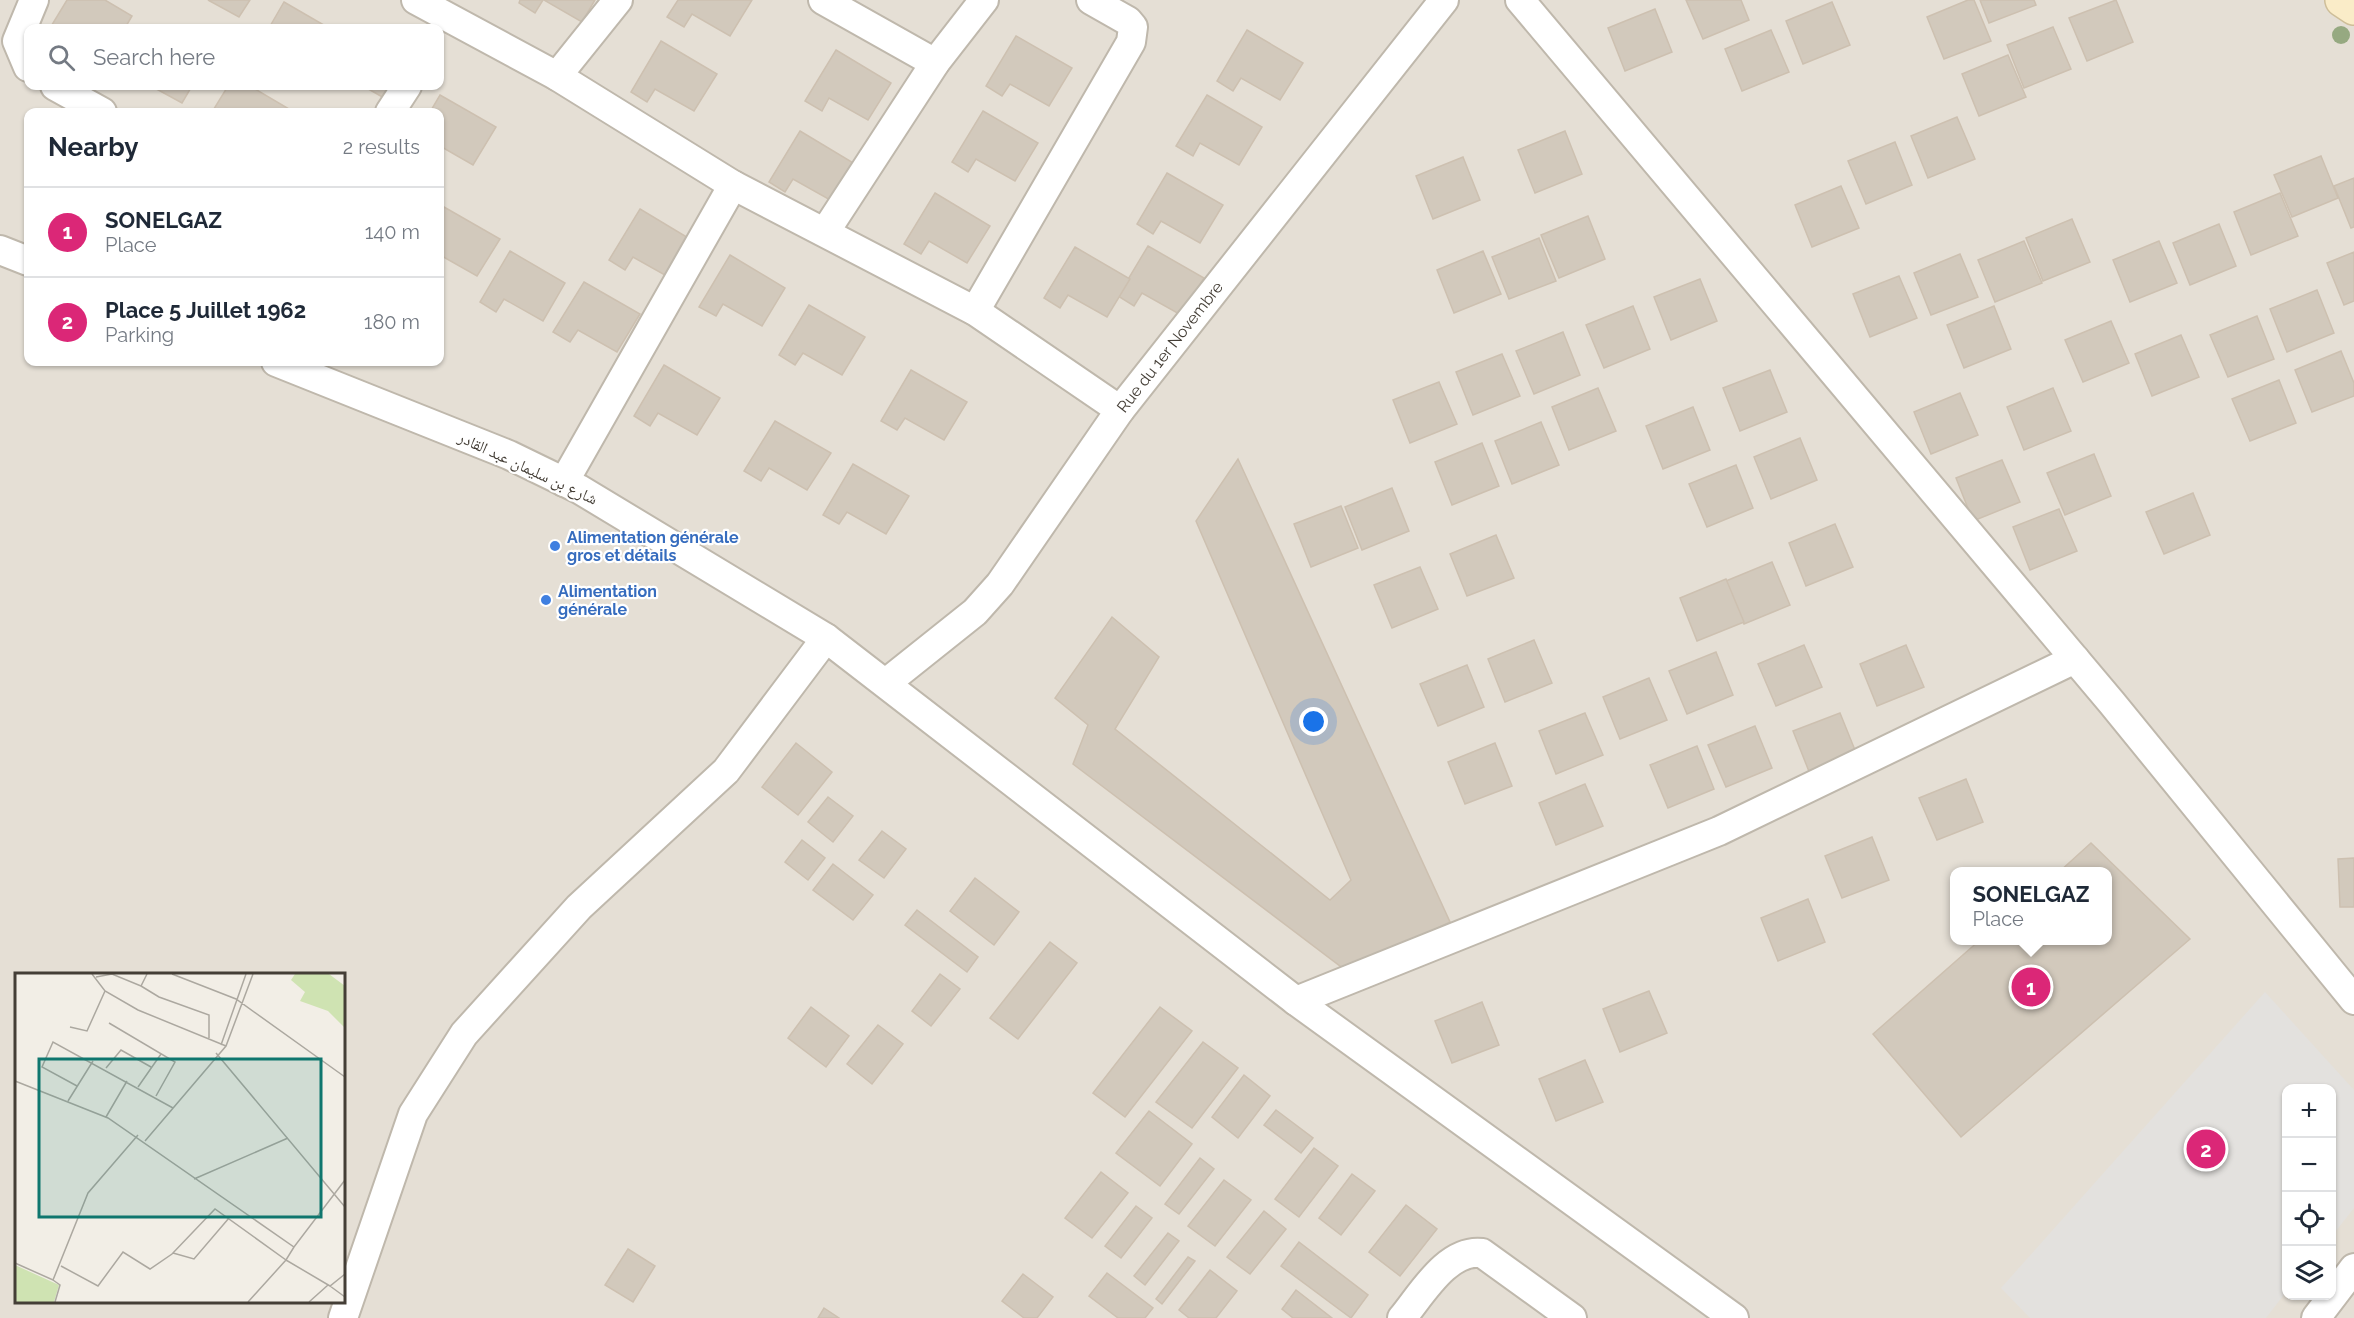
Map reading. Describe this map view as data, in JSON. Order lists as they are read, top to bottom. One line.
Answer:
{"streets":{"street":["Rue du 1er Novembre","شارع بن سليمان عبد القادر"]},"crossings":[["Rue du 1er Novembre","شارع بن سليمان عبد القادر"]],"places":["Alimentation générale gros et détails","Alimentation générale"],"page":{"search":"Search here","heading":["Nearby","2 results"],"list":[{"mark":"1","name":"SONELGAZ","note":"Place","value":"140 m"},{"mark":"2","name":"Place 5 Juillet 1962","note":"Parking","value":"180 m"}],"popup":["SONELGAZ","Place"],"pins":["1","2"],"map_buttons":["+","−"]}}
